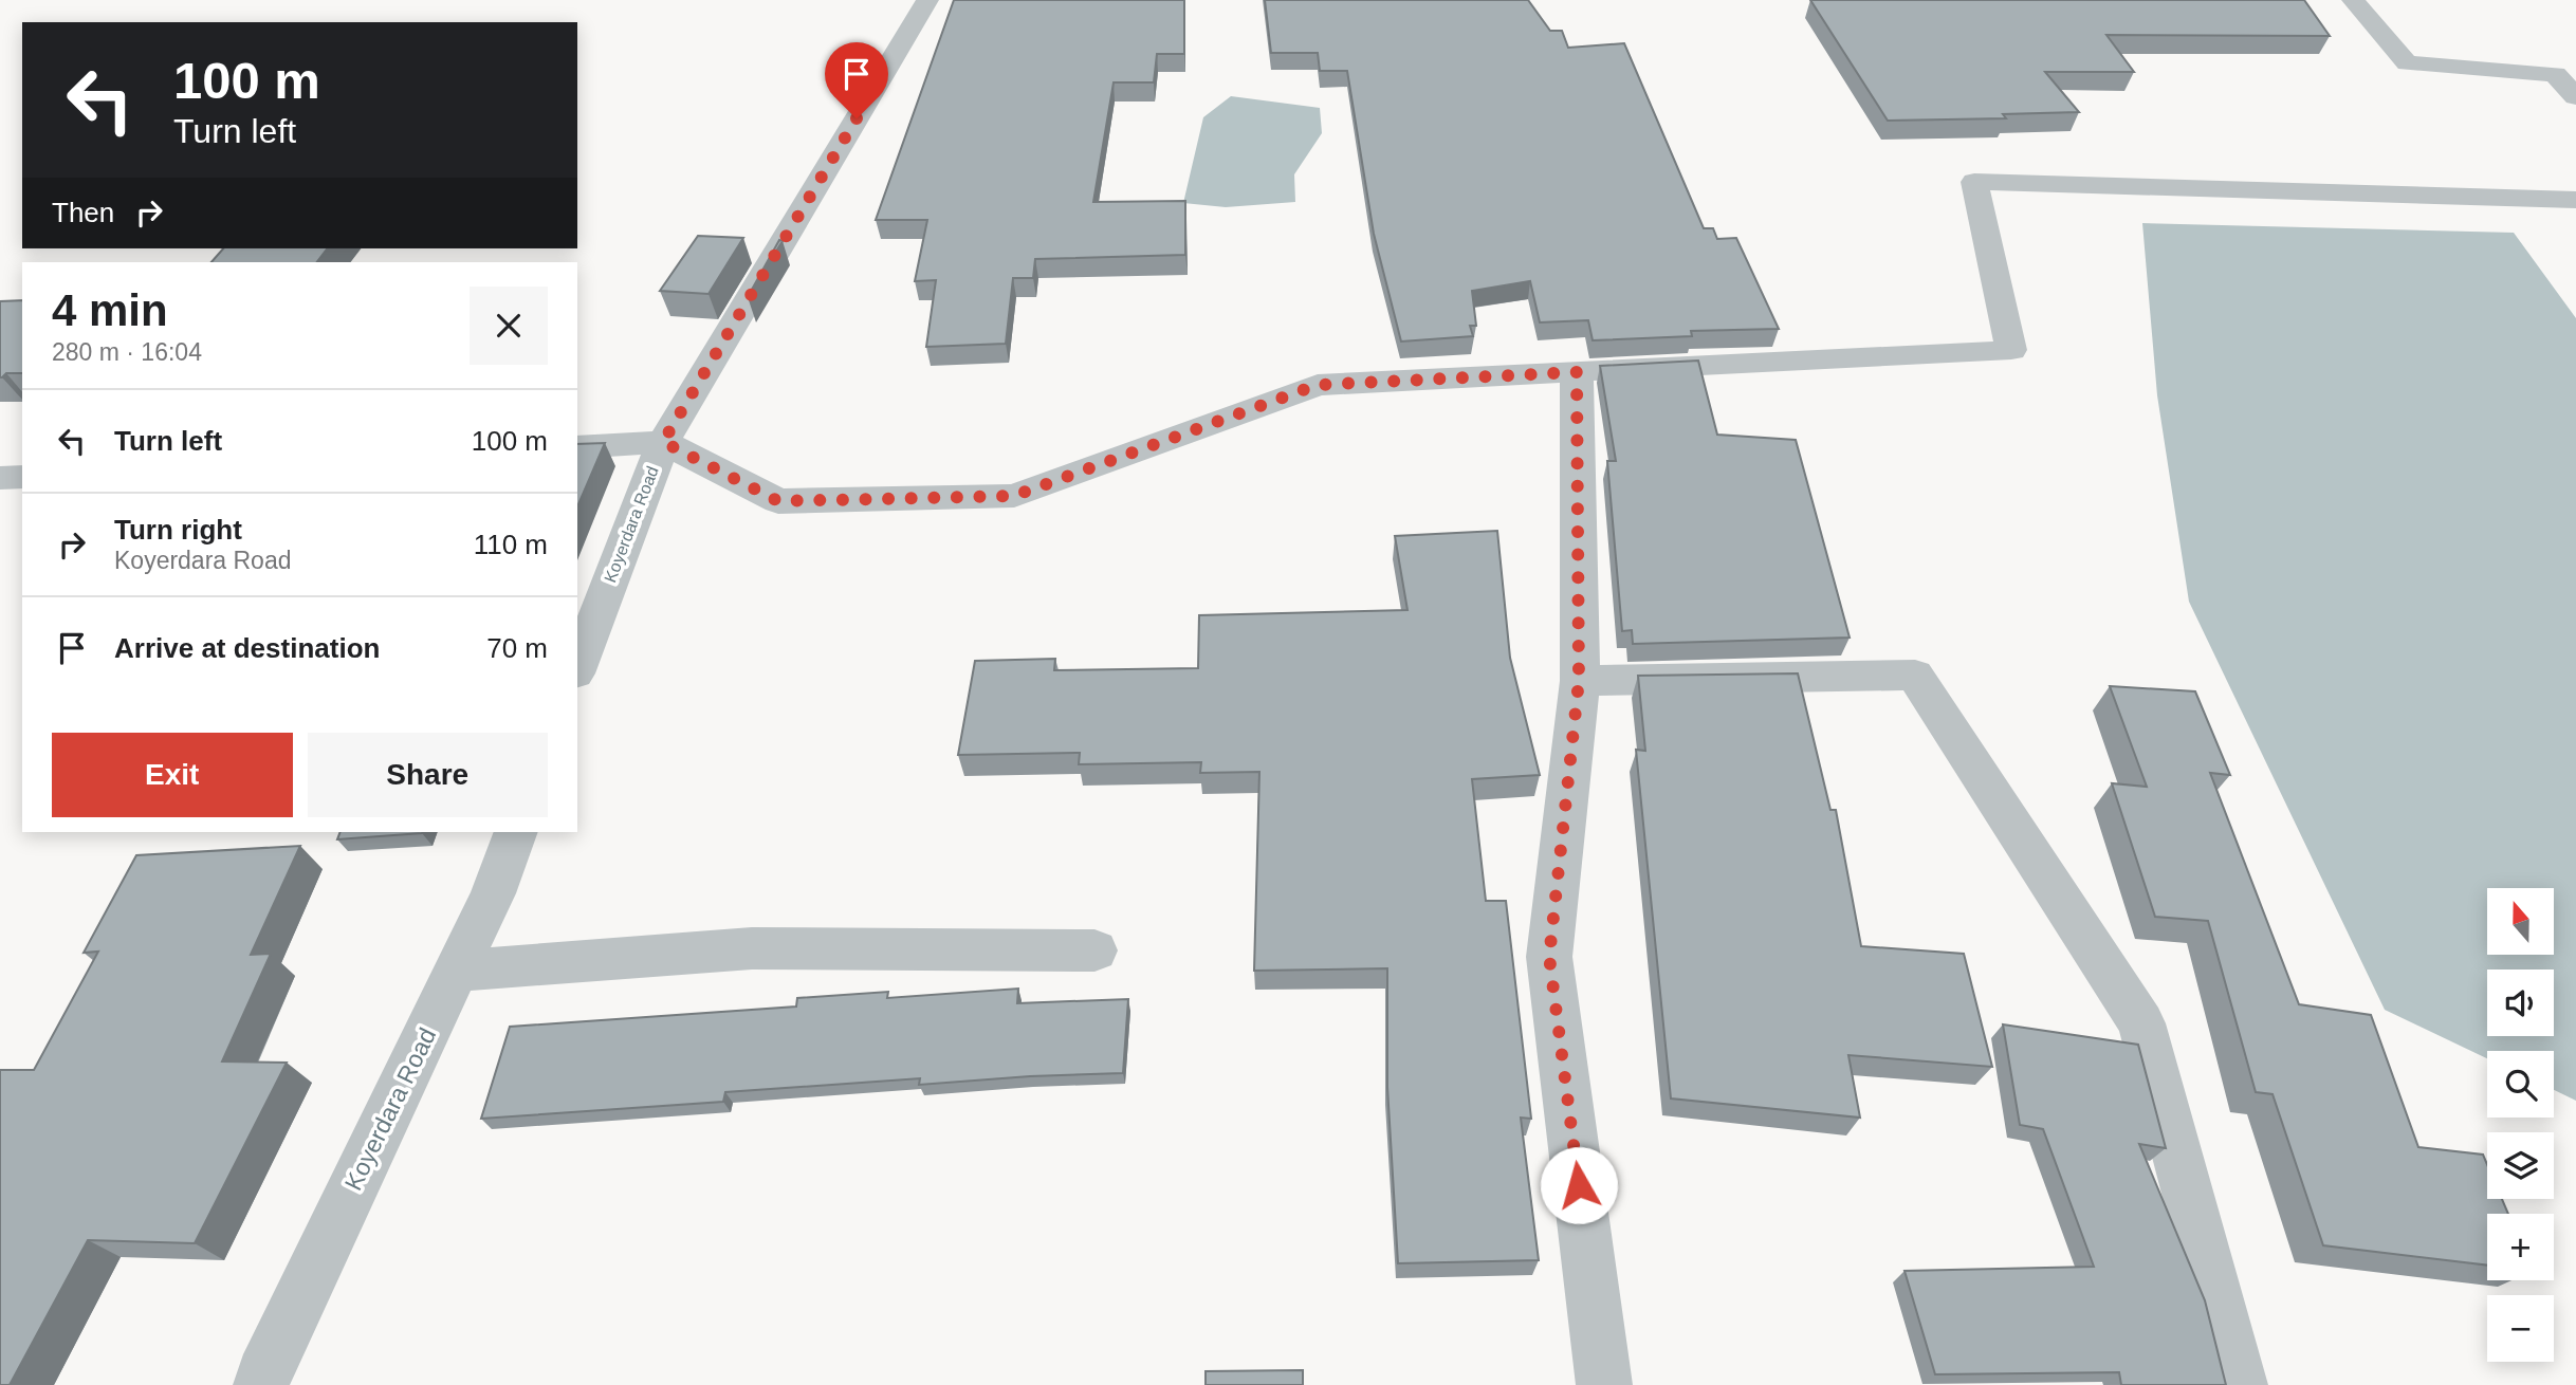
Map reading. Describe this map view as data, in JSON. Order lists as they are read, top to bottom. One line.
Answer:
{"streets":{"street":["Koyerdara Road"]},"north":"top","page":{"turn":["100 m","Turn left"],"then":"Then","heading":["4 min","280 m · 16:04"],"list":[{"name":"Turn left","value":"100 m"},{"name":"Turn right","note":"Koyerdara Road","value":"110 m"},{"name":"Arrive at destination","value":"70 m"}],"buttons":["Exit","Share"],"map_buttons":["+","−"]}}
